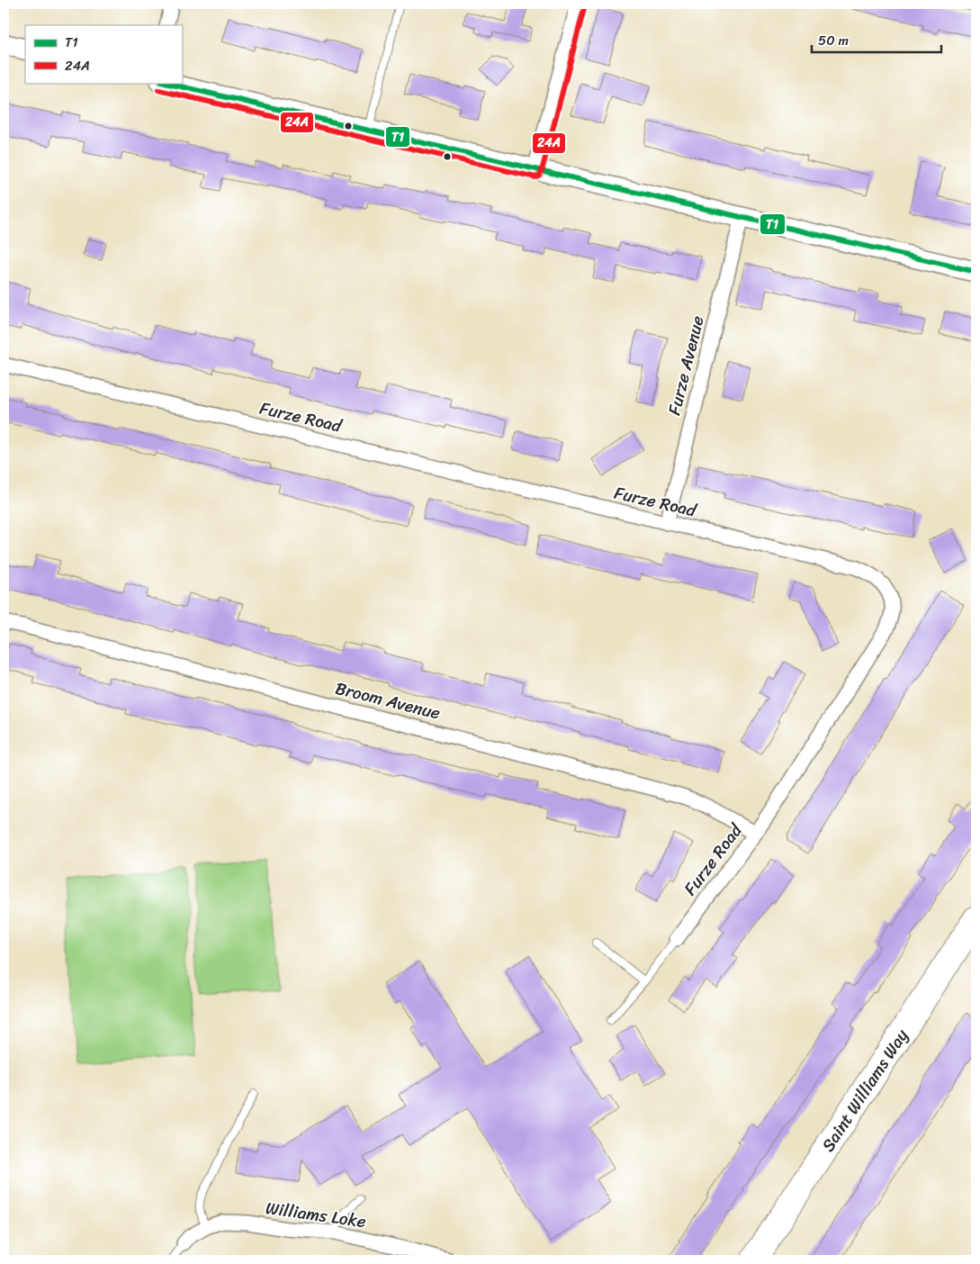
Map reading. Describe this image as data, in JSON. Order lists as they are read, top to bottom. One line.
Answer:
{"streets":{"highway":["Saint Williams Way"],"street":["Furze Avenue","Furze Road","Broom Avenue","Williams Loke"]},"crossings":[["Furze Avenue","Furze Road"],["Furze Road","Broom Avenue"]],"lines":["transit line 24A","transit line T1"],"legend":["T1","24A"],"scale_bar":"50 m"}
